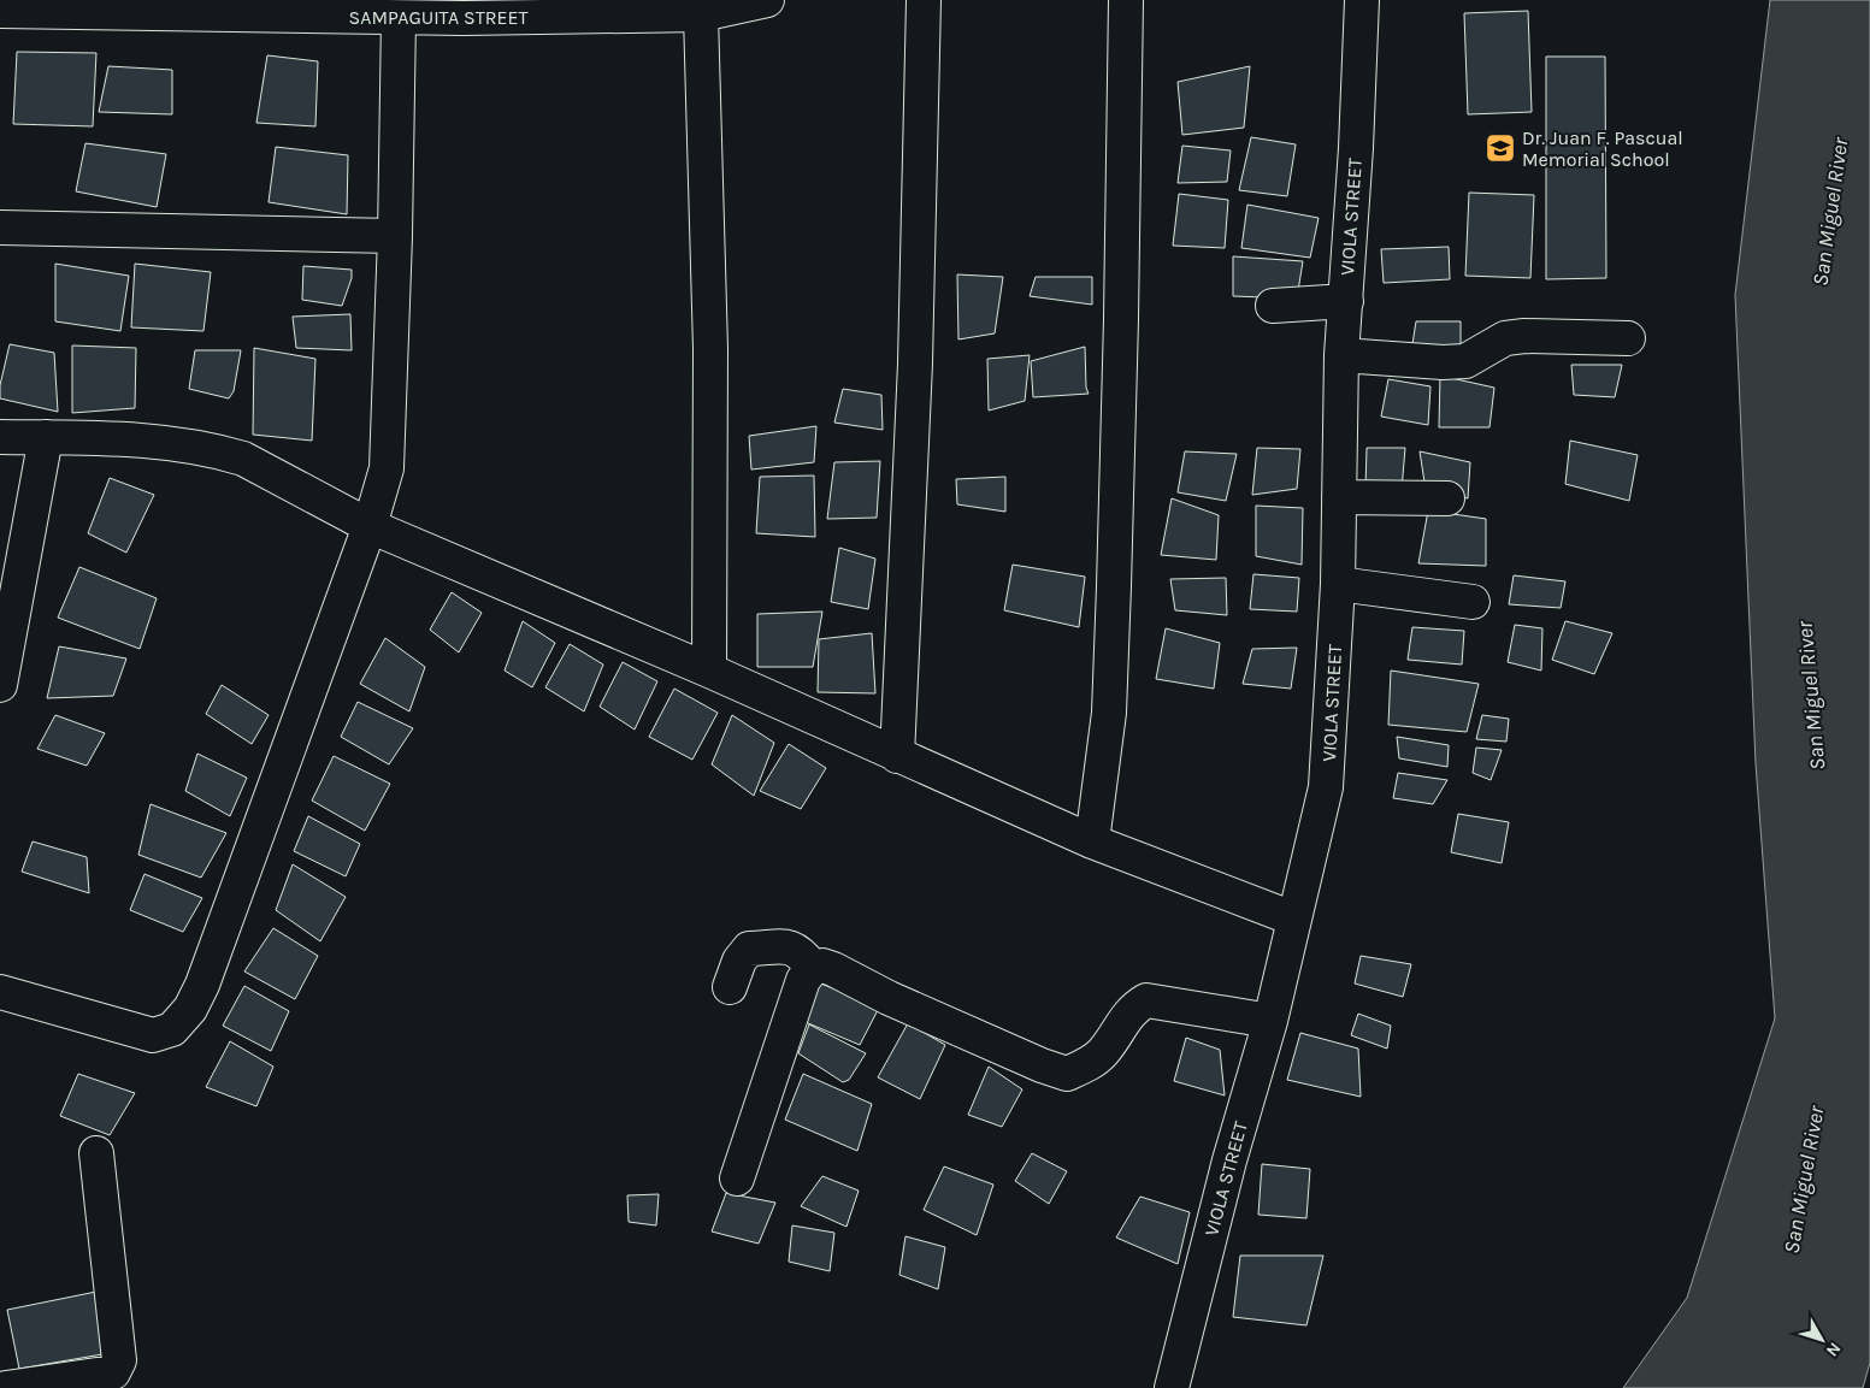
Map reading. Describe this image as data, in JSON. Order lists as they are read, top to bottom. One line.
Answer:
{"streets":{"street":["SAMPAGUITA STREET","VIOLA STREET"]},"water":["San Miguel River"],"places":{"school or university":["Dr. Juan F. Pascual Memorial School"]},"north":"bottom right"}
